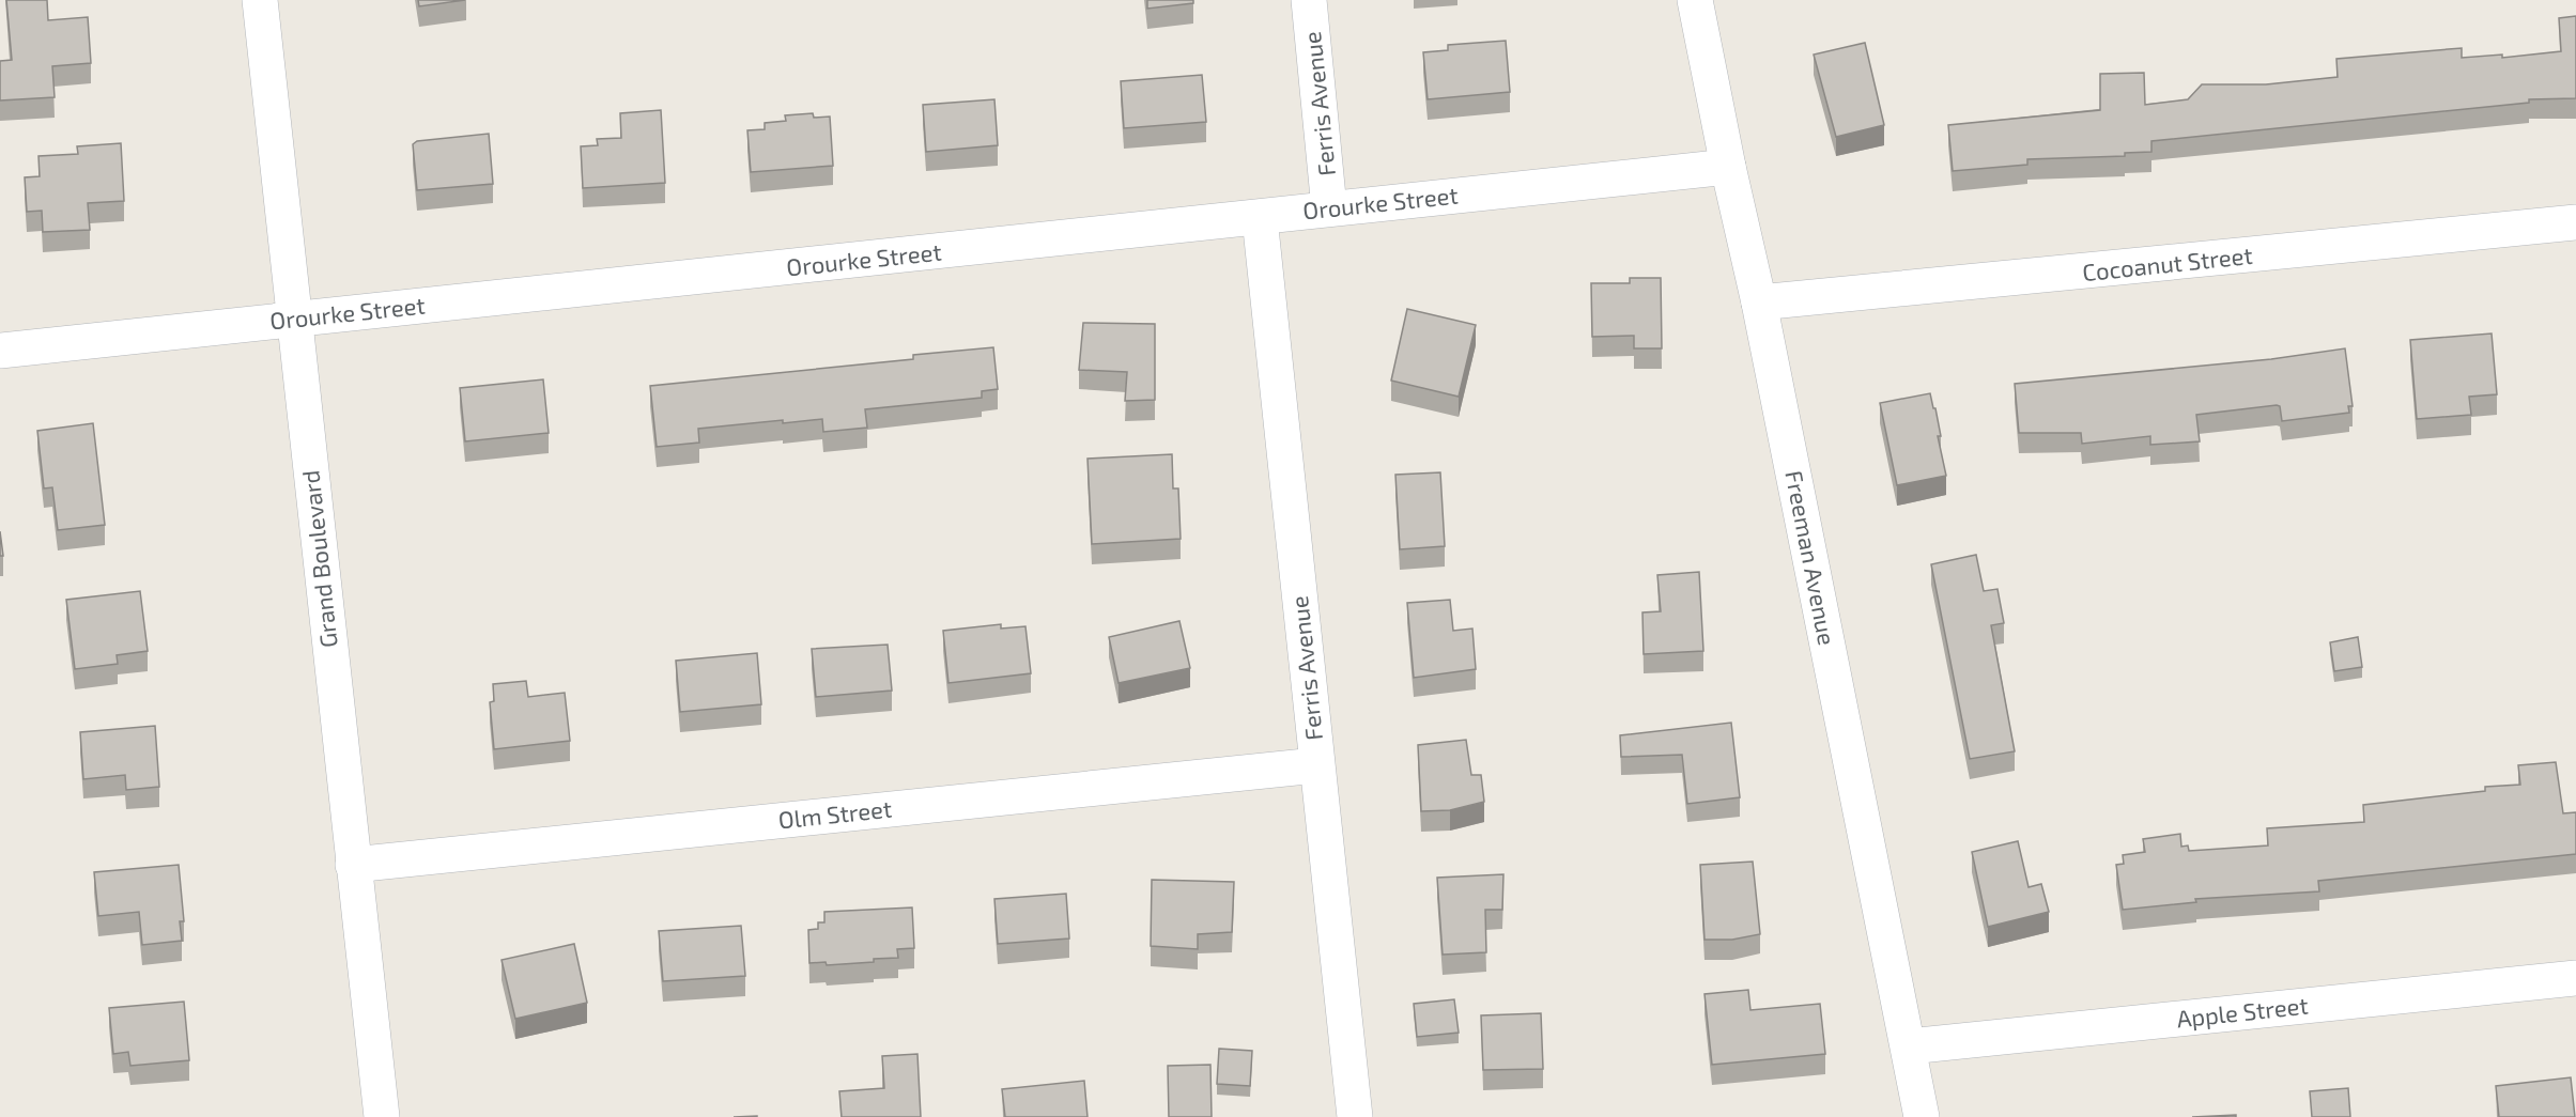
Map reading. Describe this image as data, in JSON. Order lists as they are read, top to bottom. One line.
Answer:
{"streets":{"street":["Ferris Avenue","Orourke Street","Cocoanut Street","Freeman Avenue","Grand Boulevard","Olm Street","Apple Street"]},"crossings":[["Ferris Avenue","Orourke Street"],["Ferris Avenue","Olm Street"],["Orourke Street","Freeman Avenue"],["Orourke Street","Grand Boulevard"],["Cocoanut Street","Freeman Avenue"],["Freeman Avenue","Apple Street"],["Grand Boulevard","Olm Street"]]}
